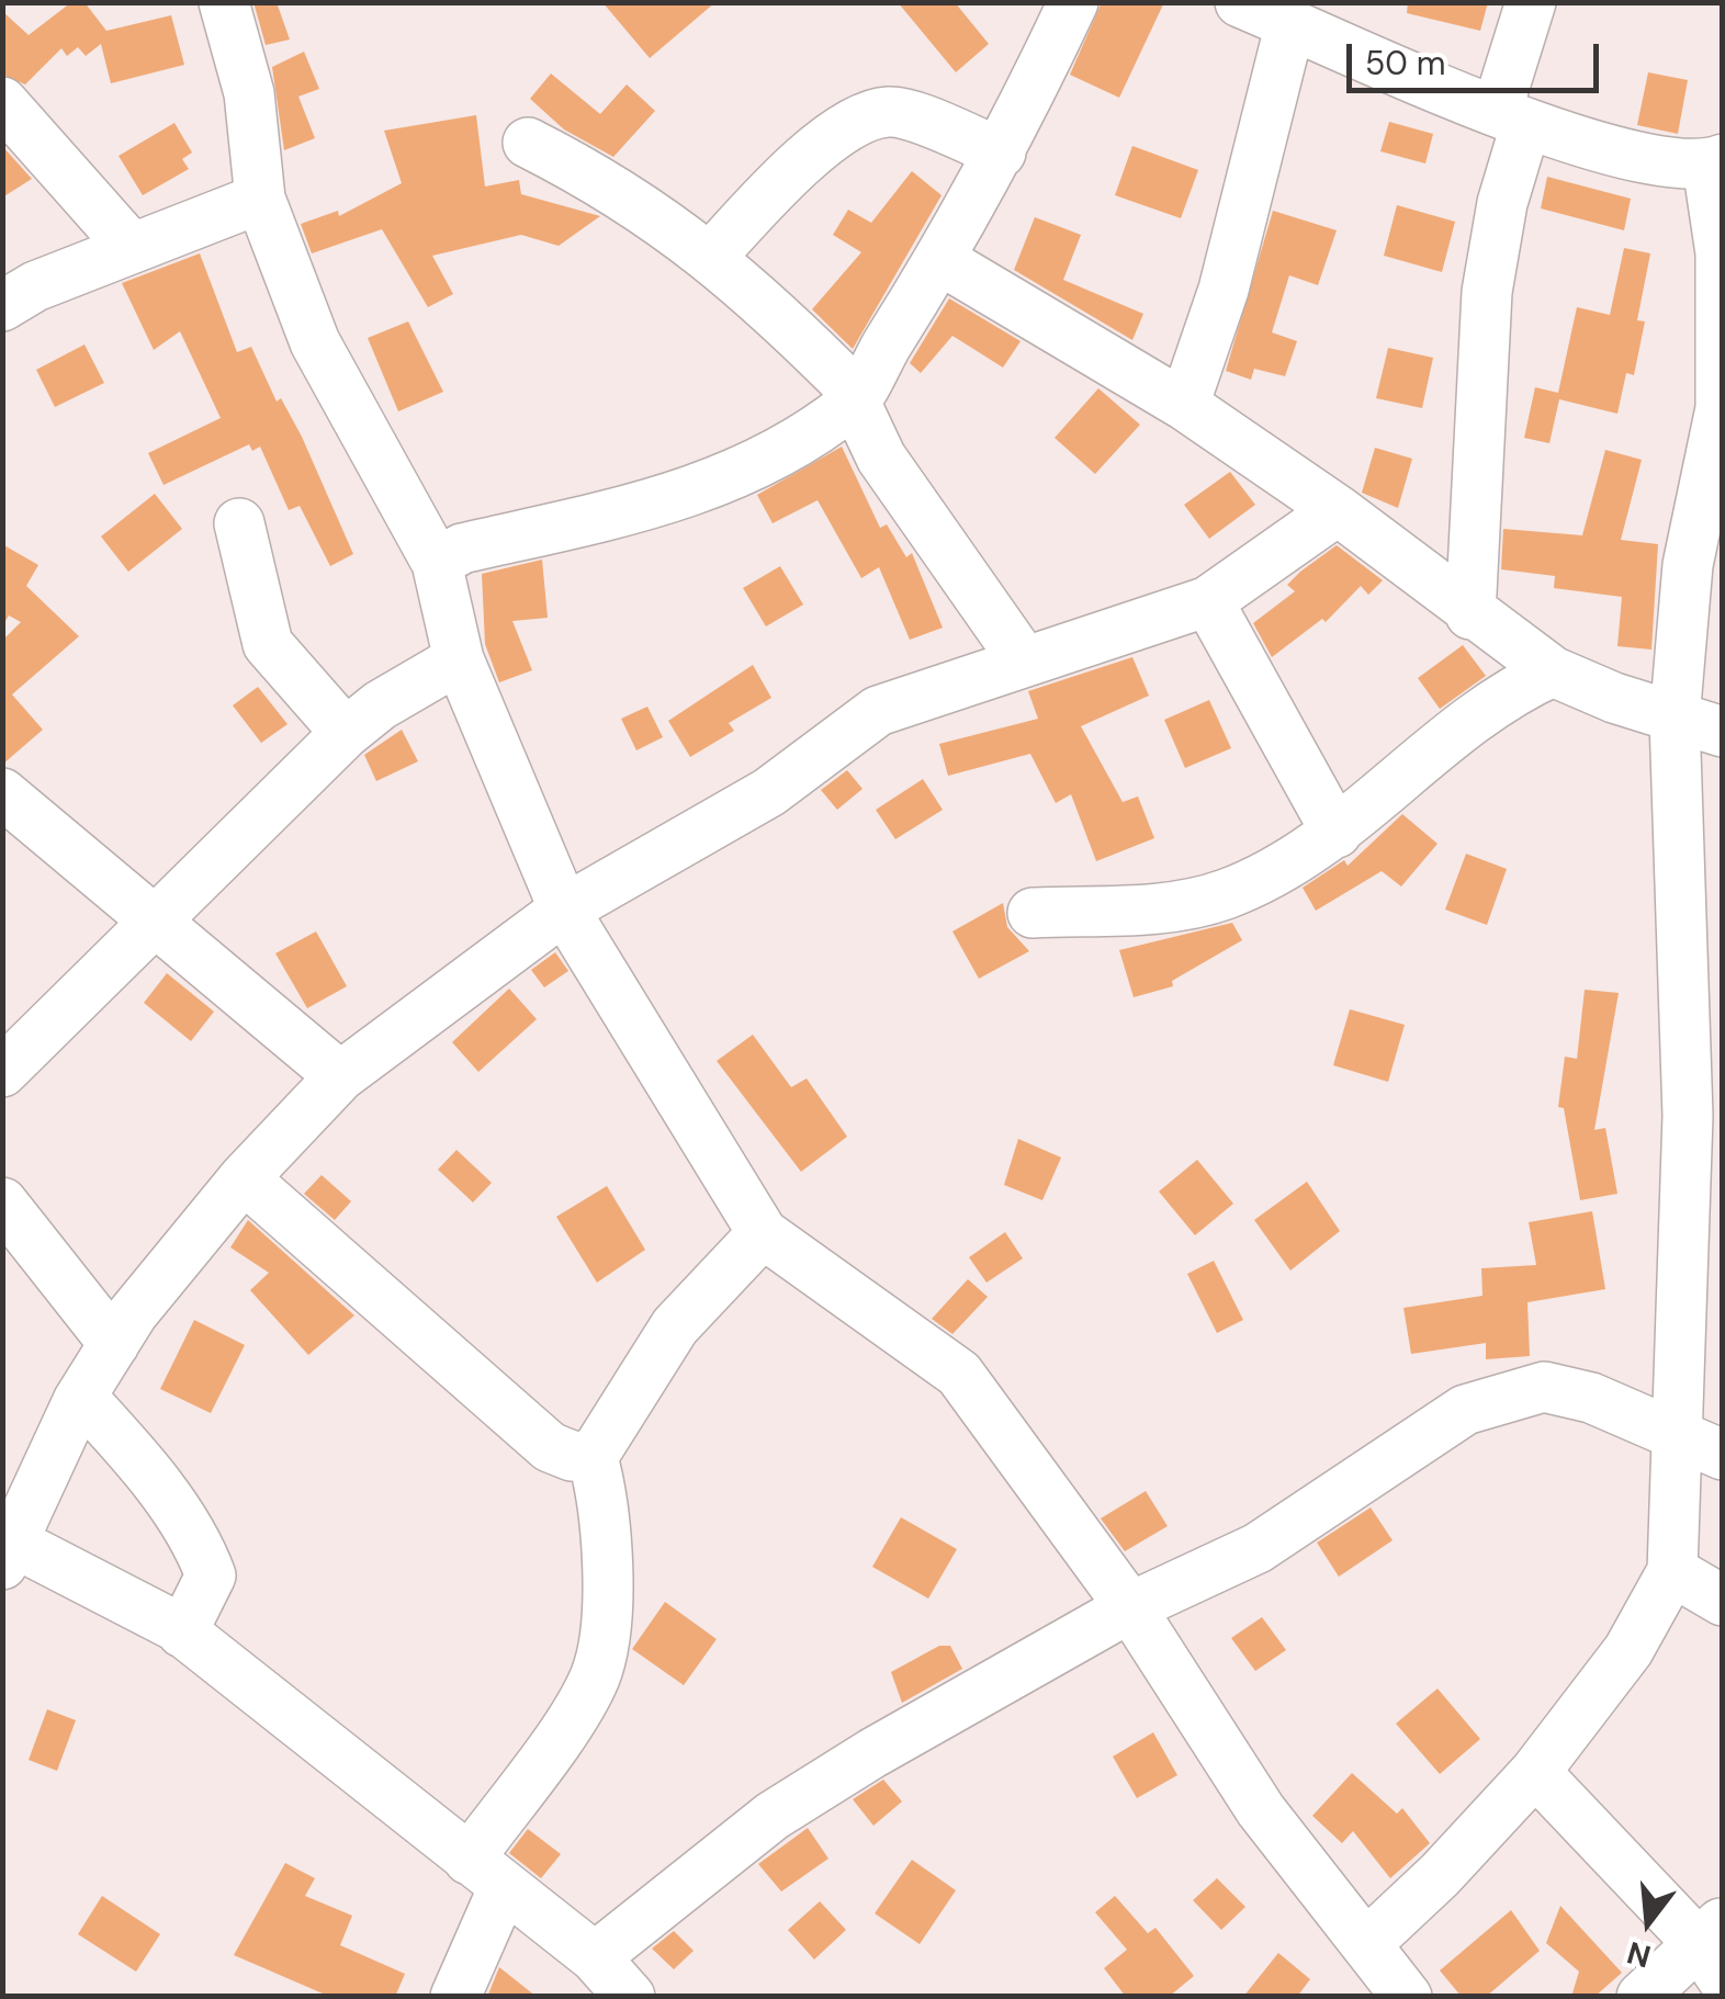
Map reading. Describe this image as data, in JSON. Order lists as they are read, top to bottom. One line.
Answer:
{"scale_bar":"50 m","north":"bottom"}
